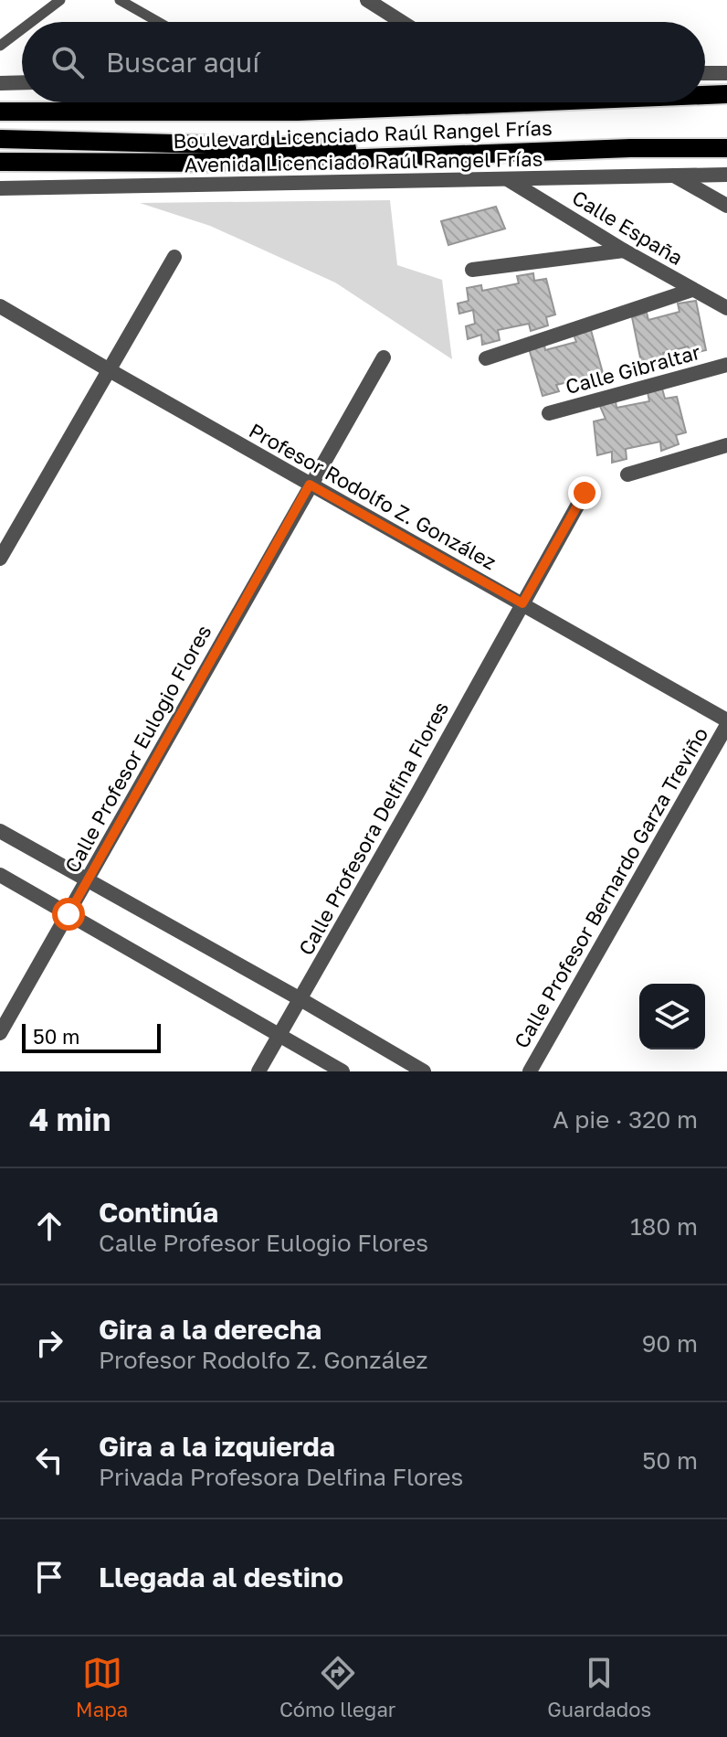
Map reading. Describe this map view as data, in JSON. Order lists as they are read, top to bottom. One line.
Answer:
{"streets":{"main road":["Boulevard Licenciado Raúl Rangel Frías"],"street":["Avenida Licenciado Raúl Rangel Frías","Calle España","Calle Gibraltar","Profesor Rodolfo Z. González","Calle Profesor Eulogio Flores","Calle Profesora Delfina Flores","Calle Profesor Bernardo Garza Treviño"]},"crossings":[["Avenida Licenciado Raúl Rangel Frías","Calle España"],["Profesor Rodolfo Z. González","Calle Profesor Eulogio Flores"],["Profesor Rodolfo Z. González","Calle Profesora Delfina Flores"],["Profesor Rodolfo Z. González","Calle Profesor Bernardo Garza Treviño"]],"scale_bar":"50 m","page":{"search":"Buscar aquí","scale":"50 m","heading":["4 min","A pie · 320 m"],"list":[["Continúa","Calle Profesor Eulogio Flores","180 m"],["Gira a la derecha","Profesor Rodolfo Z. González","90 m"],["Gira a la izquierda","Privada Profesora Delfina Flores","50 m"],"Llegada al destino"],"nav":["Mapa","Cómo llegar","Guardados"]}}
